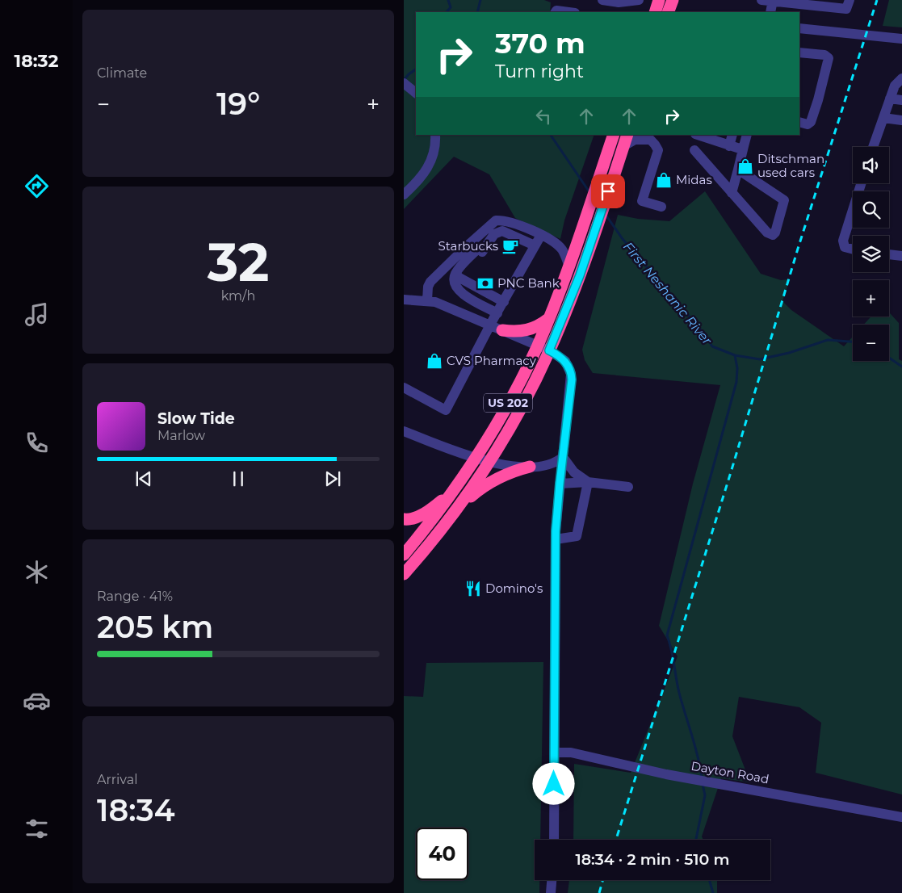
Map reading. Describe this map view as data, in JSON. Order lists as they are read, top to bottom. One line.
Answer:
{"streets":{"highway":["US 202"],"street":["Dayton Road"]},"water":["First Neshanic River"],"places":{"shop":["Ditschman used cars","Midas","CVS Pharmacy"],"cafe":["Starbucks"],"bank":["PNC Bank"],"restaurant":["Domino's"]},"page":{"tabs":"18:32","tile":["Climate",["32","km/h"],["Range · 41%","205 km"],["Arrival","18:34"]],"turn":["370 m","Turn right"],"heat":["−","19°","+"],"map_buttons":["+","−"],"song":["Slow Tide","Marlow"],"limit":"40","trip":"18:34 · 2 min · 510 m"}}
